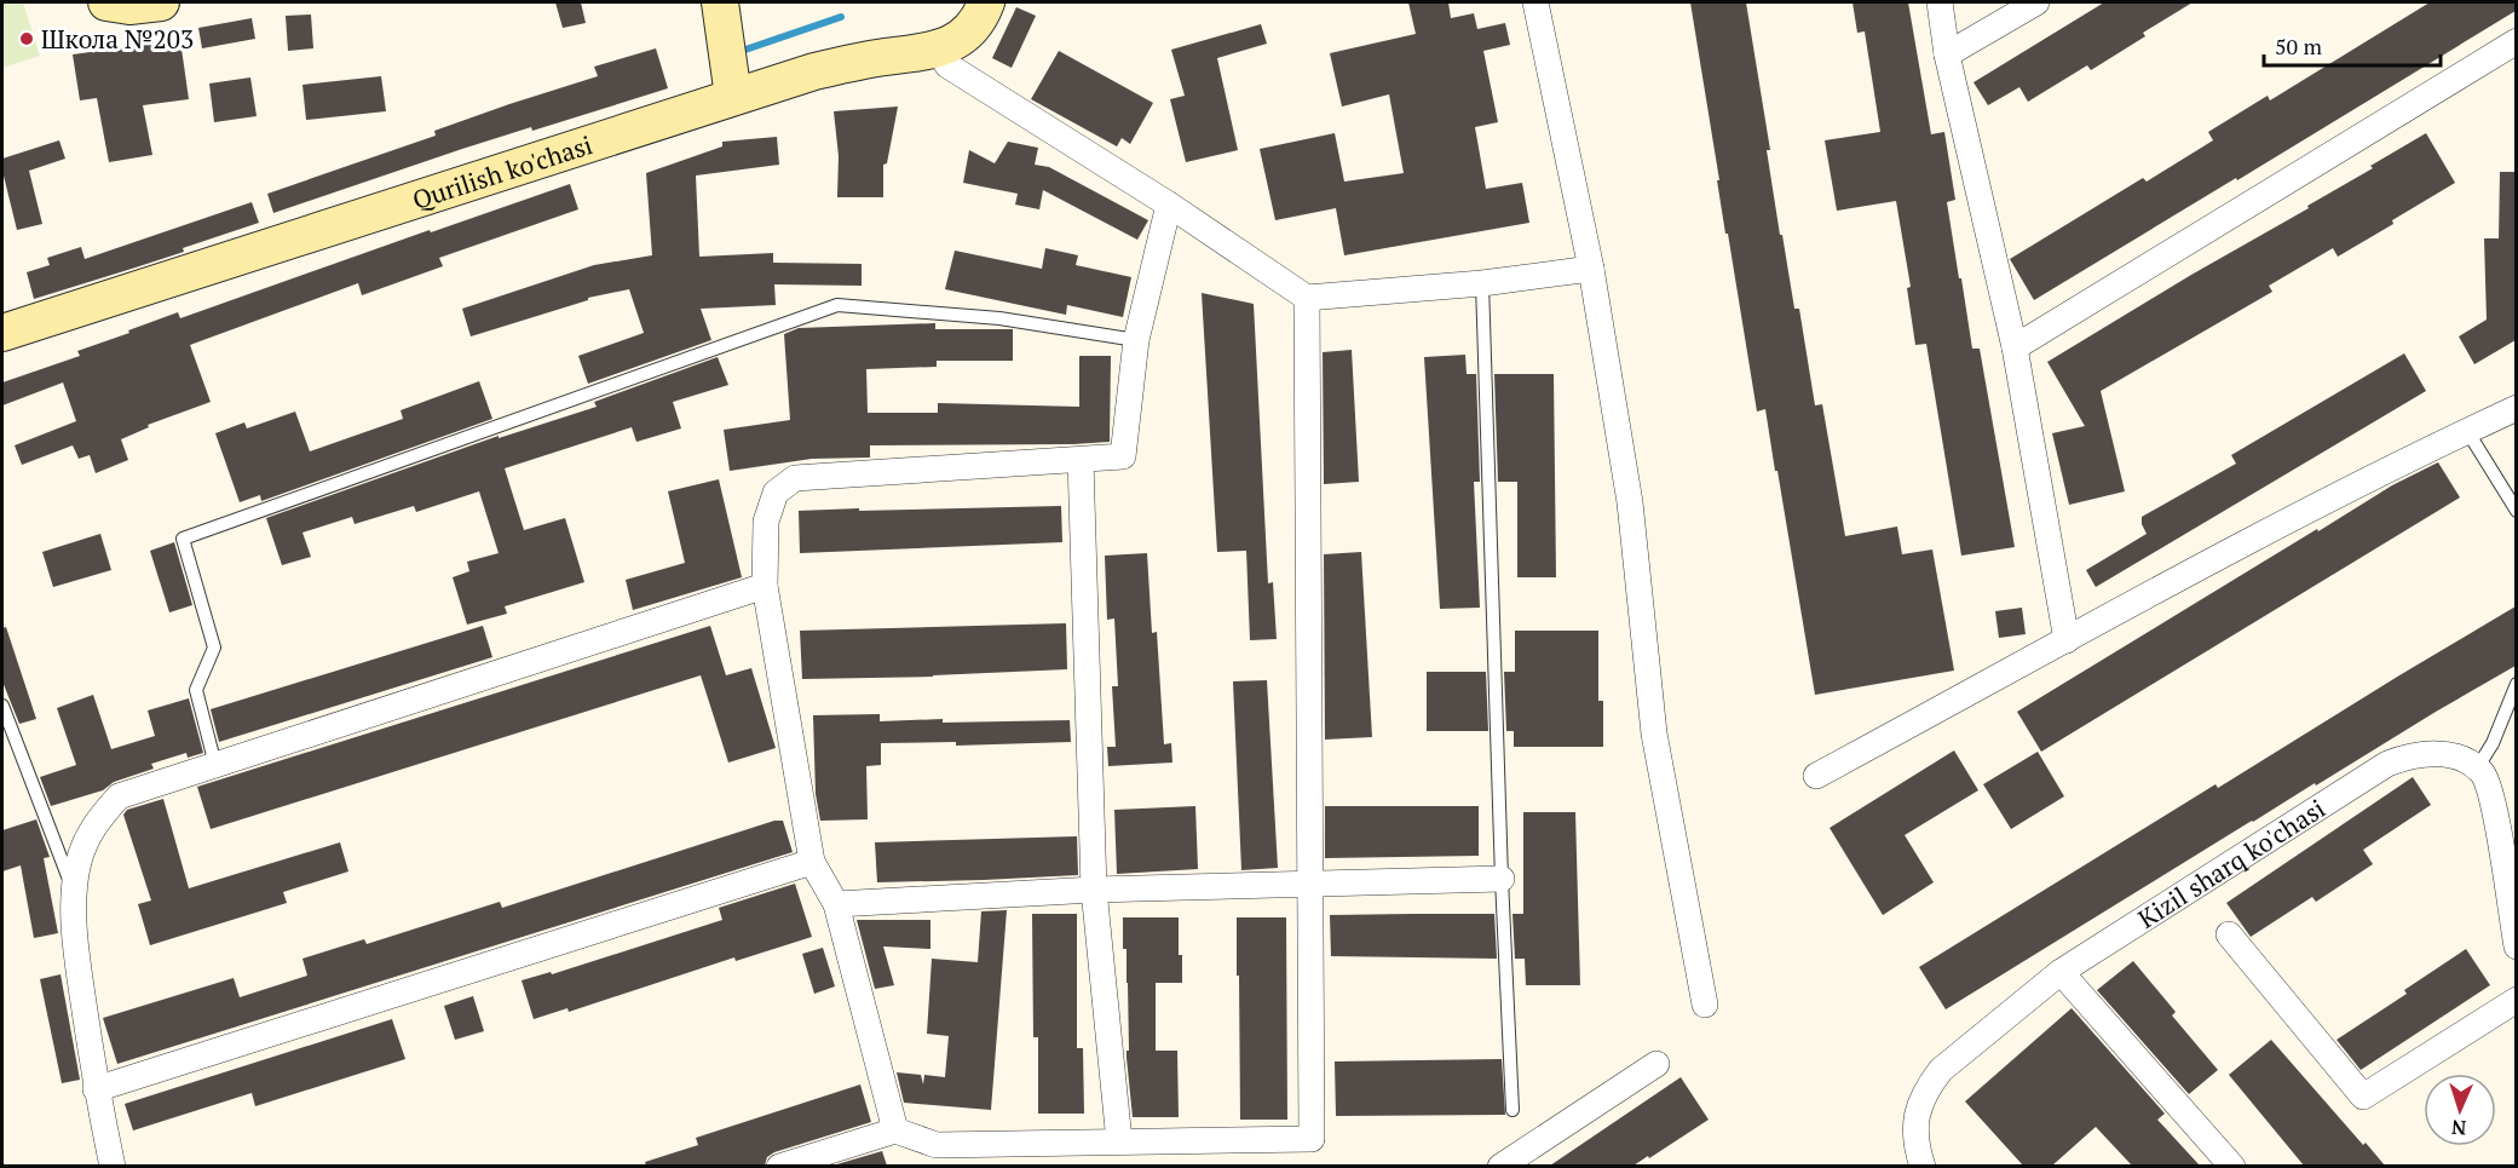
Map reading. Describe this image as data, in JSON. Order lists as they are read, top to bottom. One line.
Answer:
{"streets":{"street":["Qurilish ko'chasi","Kizil sharq ko'chasi"]},"places":["Школа №203"],"scale_bar":"50 m","north":"bottom"}
